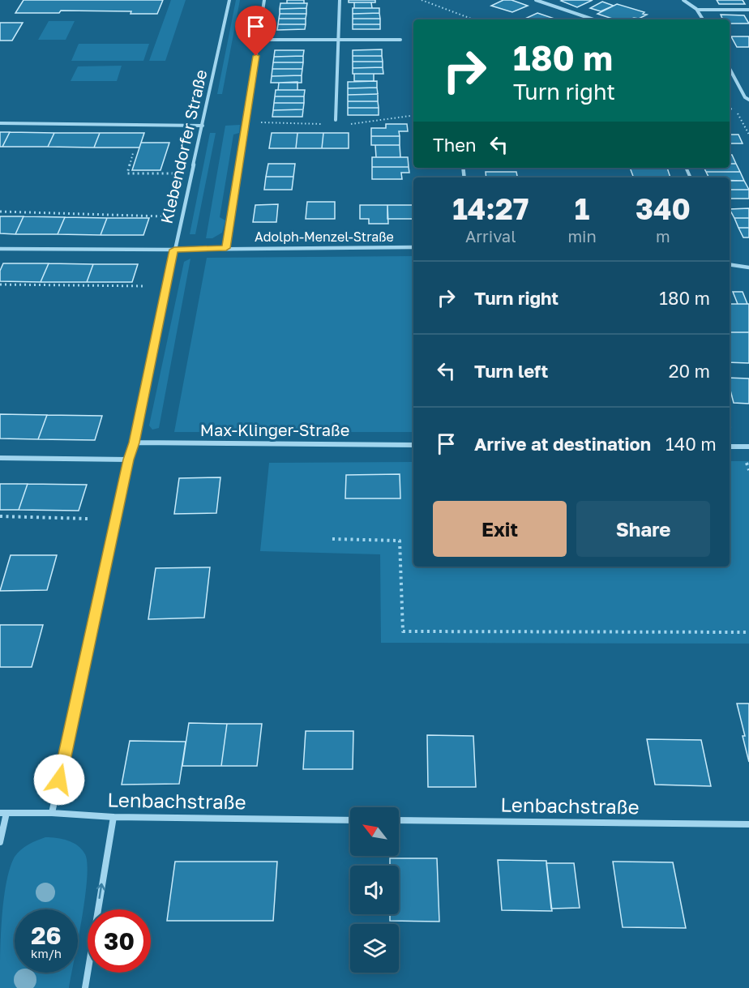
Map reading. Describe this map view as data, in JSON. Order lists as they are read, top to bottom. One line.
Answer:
{"streets":{"street":["Klebendorfer Straße","Adolph-Menzel-Straße","Max-Klinger-Straße","Lenbachstraße"]},"crossings":[["Klebendorfer Straße","Adolph-Menzel-Straße"],["Klebendorfer Straße","Max-Klinger-Straße"],["Klebendorfer Straße","Lenbachstraße"]],"north":"top left","page":{"turn":["180 m","Turn right"],"then":"Then","eta":["14:27","Arrival","1","min","340","m"],"list":[{"name":"Turn right","value":"180 m"},{"name":"Turn left","value":"20 m"},{"name":"Arrive at destination","value":"140 m"}],"buttons":["Exit","Share"],"speed":"26 km/h","limit":"30"}}
